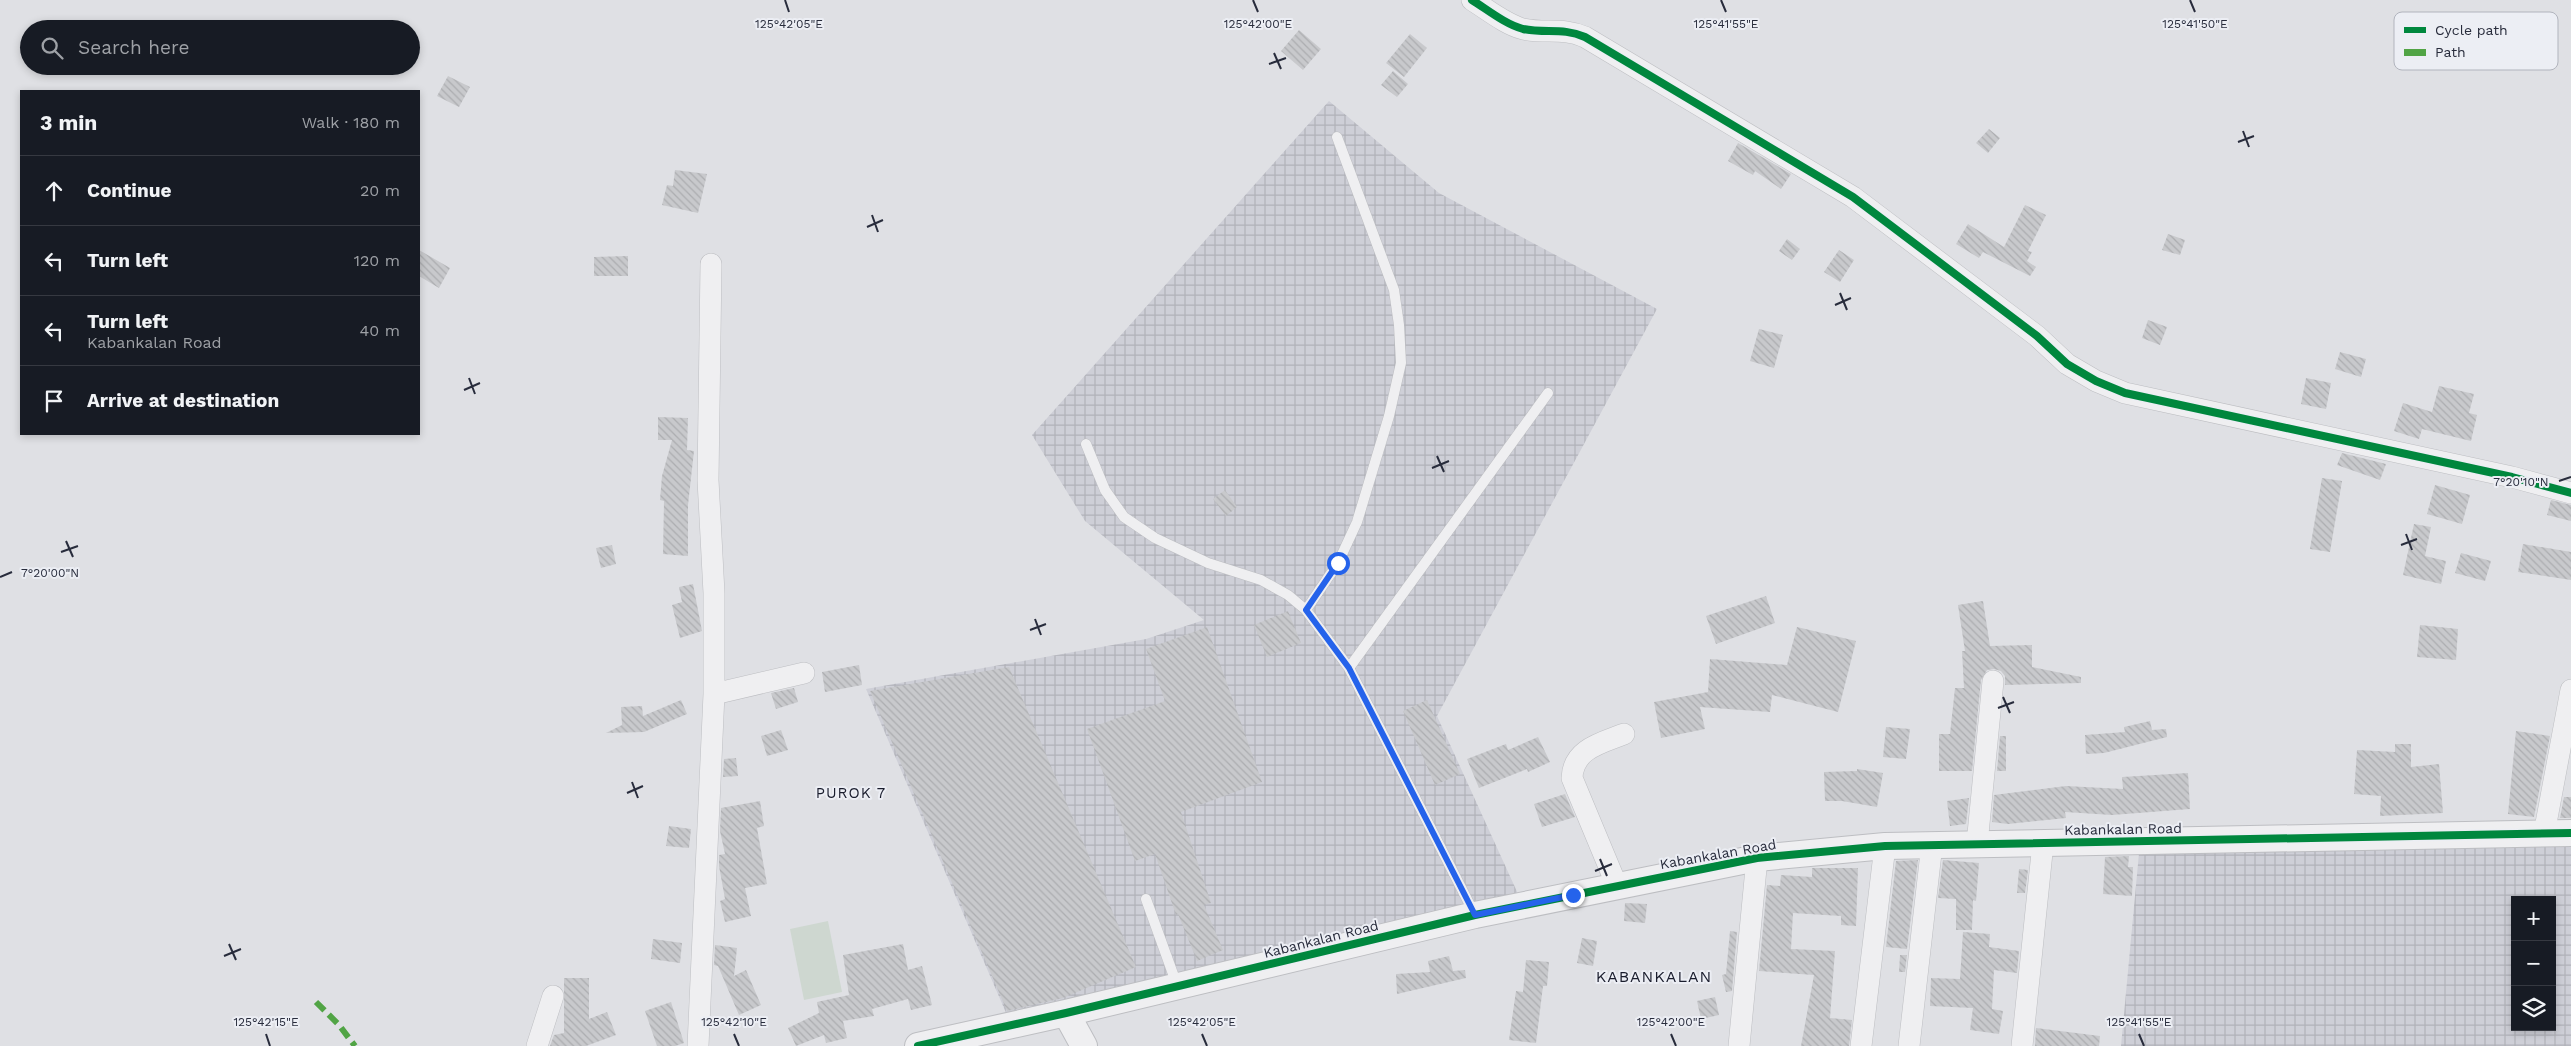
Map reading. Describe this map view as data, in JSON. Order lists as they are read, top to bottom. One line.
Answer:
{"streets":{"street":["Kabankalan Road"]},"districts":["PUROK 7","KABANKALAN"],"legend":["Cycle path","Path"],"page":{"search":"Search here","heading":["3 min","Walk · 180 m"],"list":[["Continue","20 m"],["Turn left","120 m"],["Turn left","Kabankalan Road","40 m"],"Arrive at destination"],"map_buttons":["+","−"]},"coordinates":["125°42'05\"E","125°42'00\"E","125°41'55\"E","125°41'50\"E","7°20'10\"N","7°20'00\"N","125°42'15\"E","125°42'10\"E"]}
